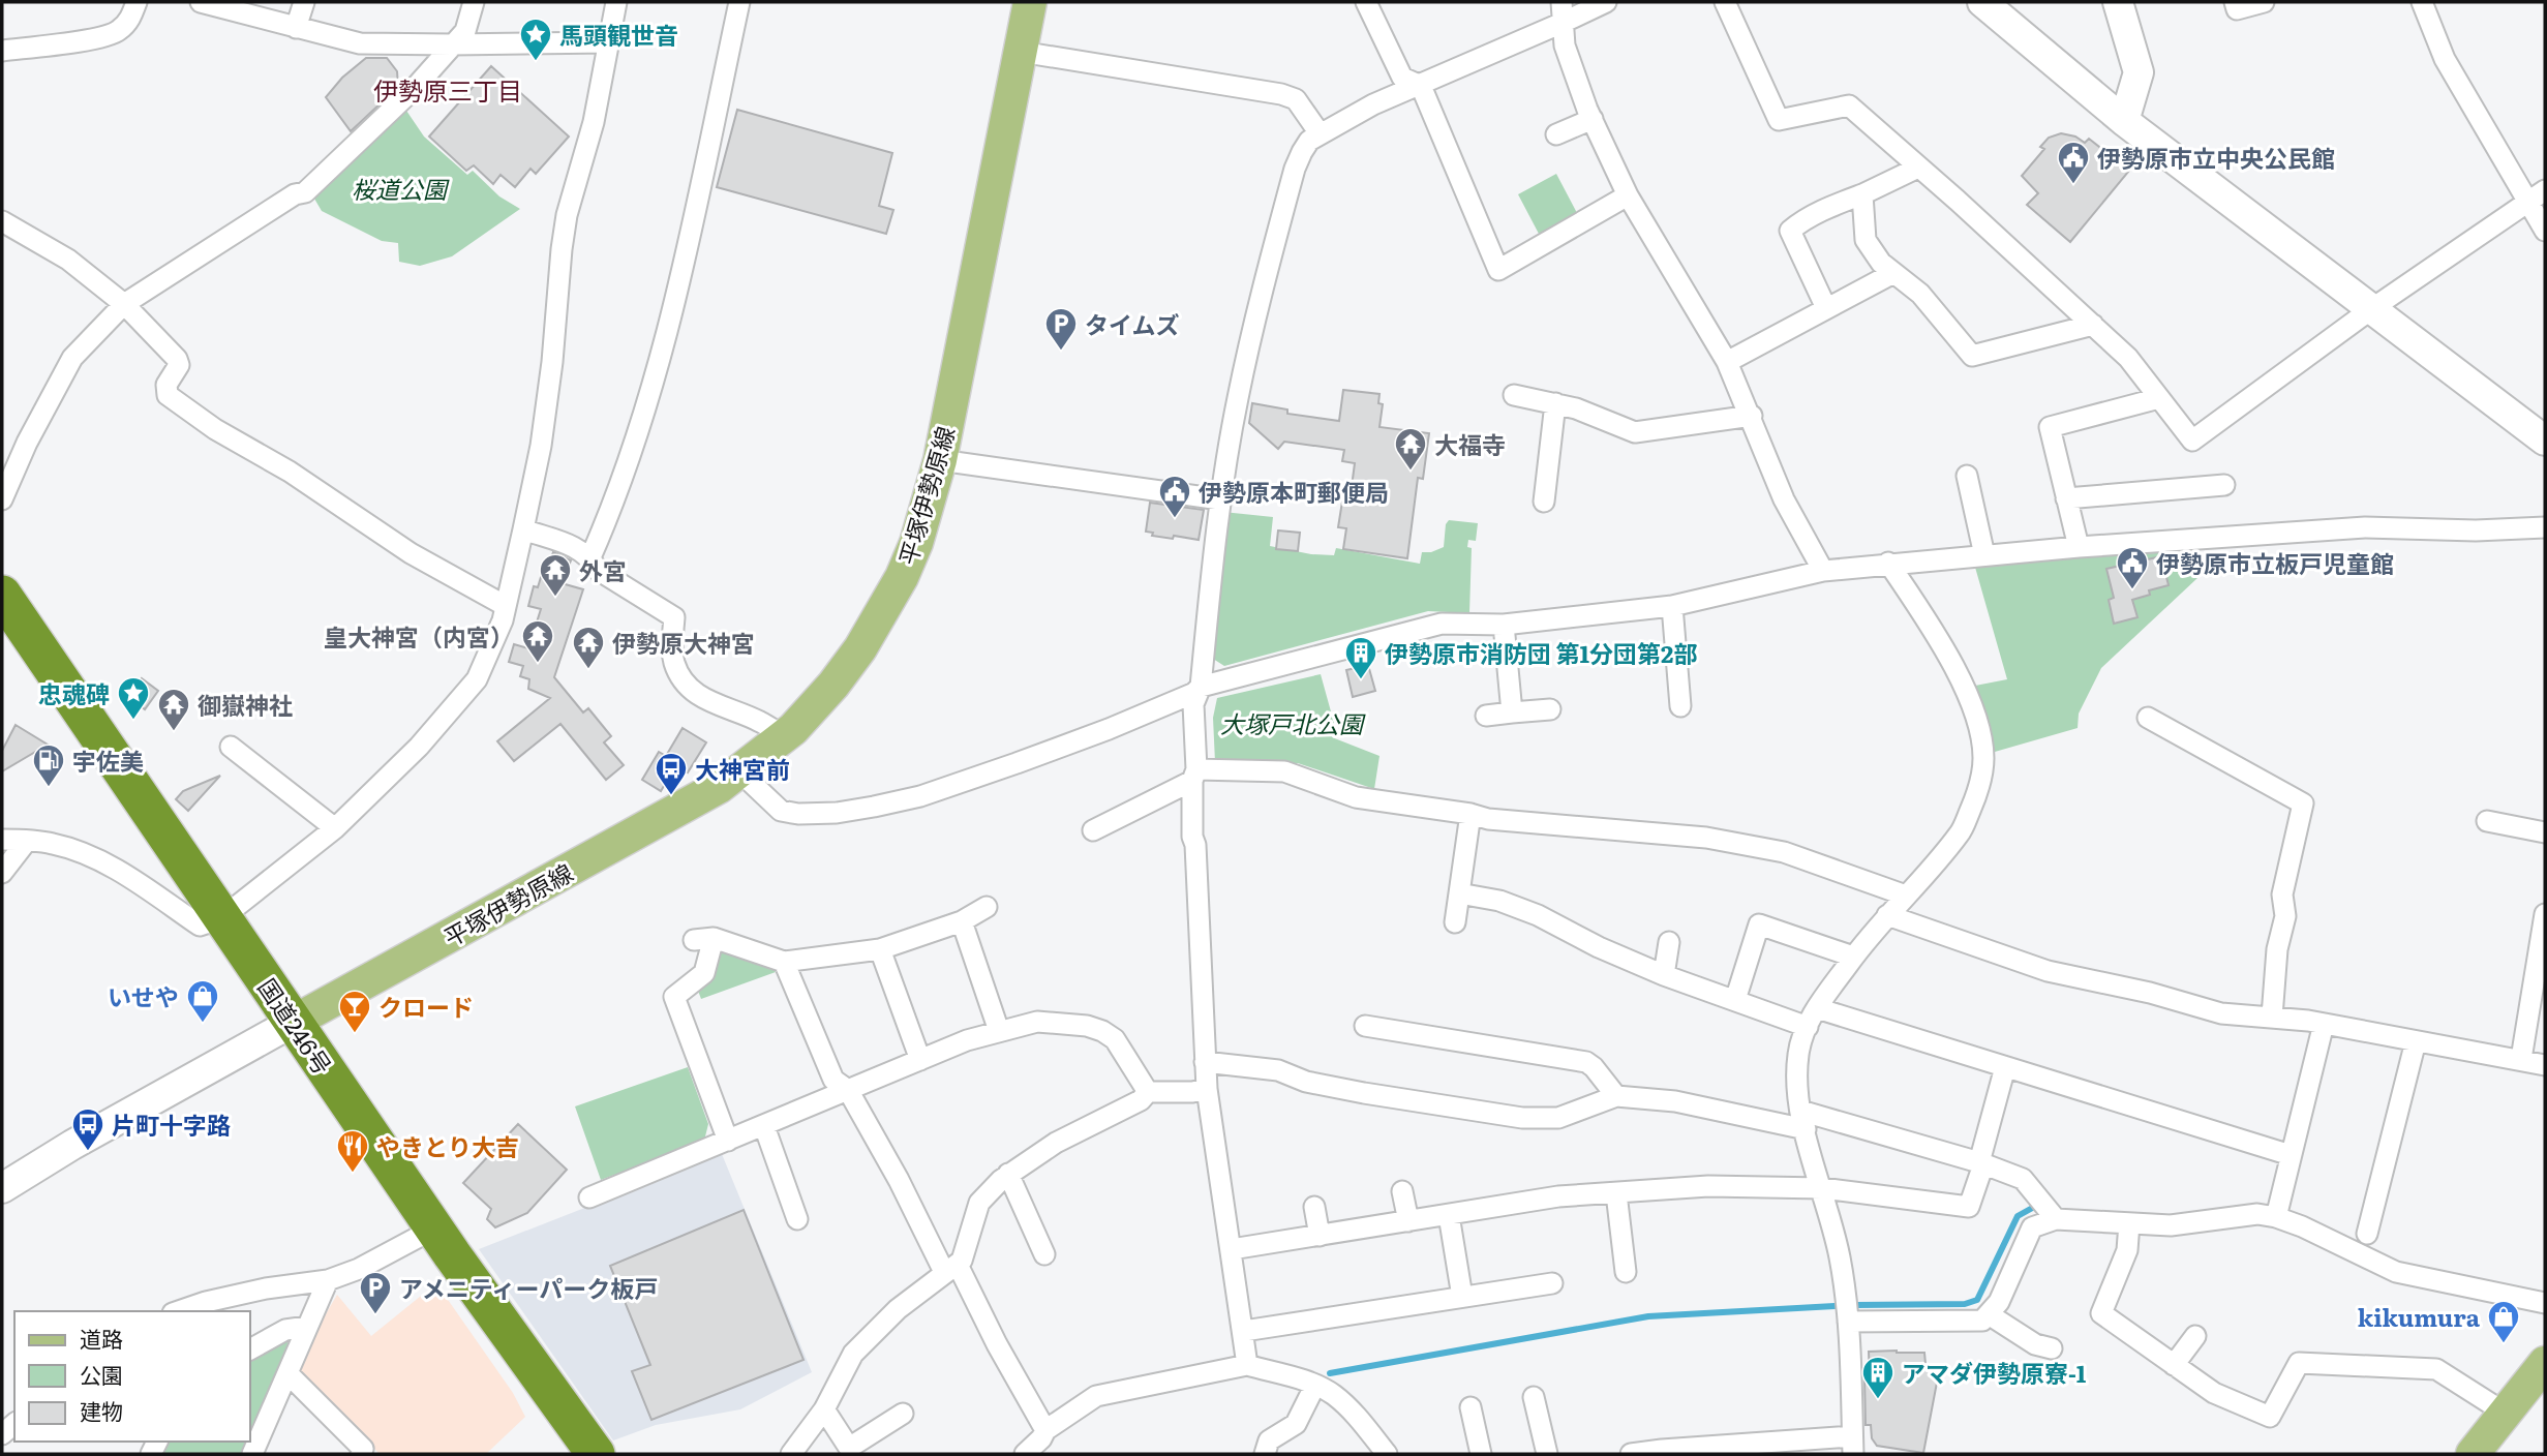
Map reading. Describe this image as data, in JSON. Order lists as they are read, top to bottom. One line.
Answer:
{"streets":{"highway":["国道246号"],"main road":["平塚伊勢原線"]},"crossings":[["平塚伊勢原線","国道246号"]],"districts":["伊勢原三丁目"],"parks":["桜道公園","大塚戸北公園"],"places":{"place":["馬頭観世音","忠魂碑"],"public building":["伊勢原市立中央公民館","伊勢原本町郵便局","伊勢原市立板戸児童館"],"parking":["タイムズ","アメニティーパーク板戸"],"temple":["大福寺","外宮","皇大神宮（内宮）","伊勢原大神宮","御嶽神社"],"building":["伊勢原市消防団 第1分団第2部","アマダ伊勢原寮-1"],"fuel station":["宇佐美"],"bus stop":["大神宮前","片町十字路"],"shop":["いせや","kikumura"],"bar":["クロード"],"restaurant":["やきとり大吉"]},"legend":["道路","公園","建物"]}
